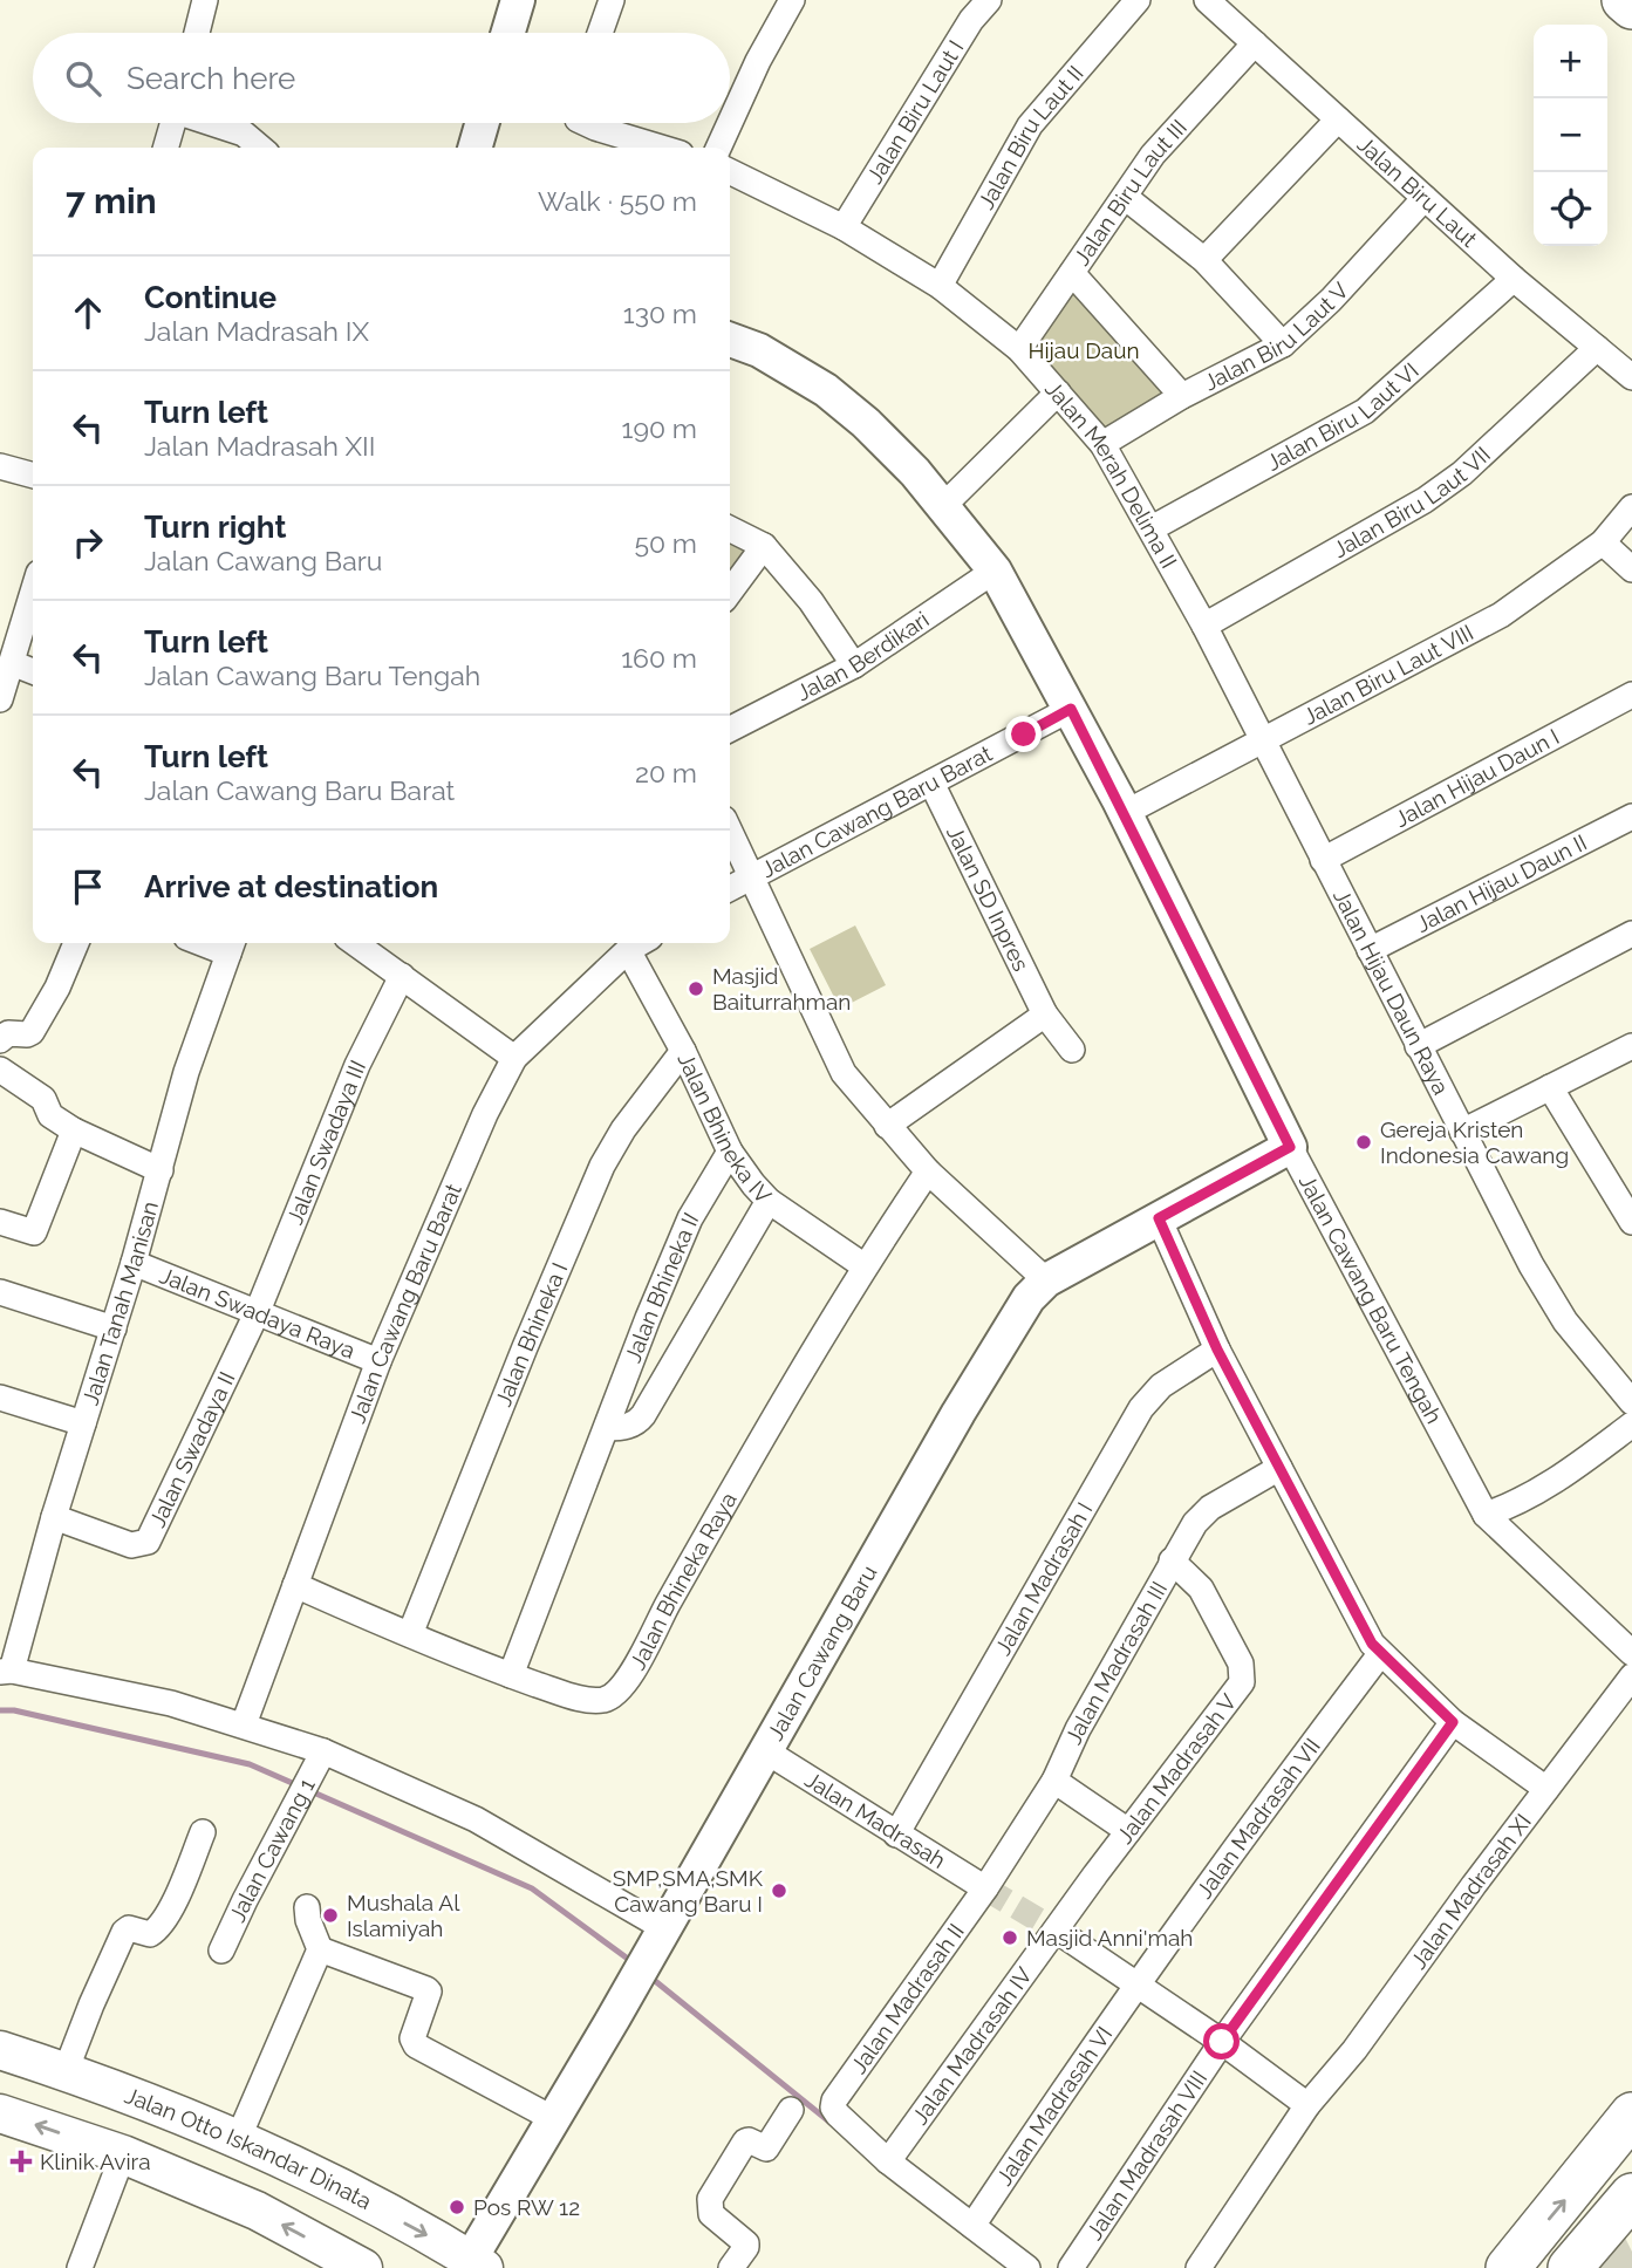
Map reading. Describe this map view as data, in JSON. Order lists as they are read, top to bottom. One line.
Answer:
{"streets":{"main road":["Jalan Otto Iskandar Dinata"],"street":["Jalan Biru Laut I","Jalan Biru Laut II","Jalan Biru Laut III","Jalan Biru Laut","Jalan Biru Laut V","Jalan Biru Laut VI","Jalan Merah Delima II","Jalan Biru Laut VII","Jalan Berdikari","Jalan Biru Laut VIII","Jalan Hijau Daun I","Jalan Cawang Baru Barat","Jalan Hijau Daun II","Jalan SD Inpres","Jalan Hijau Daun Raya","Jalan Bhineka IV","Jalan Swadaya III","Jalan Bhineka II","Jalan Cawang Baru Tengah","Jalan Tanah Manisan","Jalan Swadaya Raya","Jalan Bhineka I","Jalan Swadaya II","Jalan Madrasah I","Jalan Bhineka Raya","Jalan Cawang Baru","Jalan Madrasah III","Jalan Madrasah V","Jalan Madrasah VII","Jalan Madrasah","Jalan Cawang 1","Jalan Madrasah XI","Jalan Madrasah II","Jalan Madrasah IV","Jalan Madrasah VI","Jalan Madrasah VIII"]},"crossings":[["Jalan Biru Laut I","Jalan Merah Delima II"],["Jalan Biru Laut II","Jalan Merah Delima II"],["Jalan Biru Laut III","Jalan Biru Laut"],["Jalan Biru Laut III","Jalan Merah Delima II"],["Jalan Biru Laut","Jalan Biru Laut V"],["Jalan Biru Laut","Jalan Biru Laut VI"],["Jalan Biru Laut","Jalan Biru Laut VII"],["Jalan Biru Laut V","Jalan Merah Delima II"],["Jalan Biru Laut VI","Jalan Merah Delima II"],["Jalan Merah Delima II","Jalan Biru Laut VII"],["Jalan Merah Delima II","Jalan Biru Laut VIII"],["Jalan Merah Delima II","Jalan Hijau Daun Raya"],["Jalan Berdikari","Jalan Cawang Baru Tengah"],["Jalan Biru Laut VIII","Jalan Hijau Daun Raya"],["Jalan Biru Laut VIII","Jalan Cawang Baru Tengah"],["Jalan Hijau Daun I","Jalan Hijau Daun Raya"],["Jalan Cawang Baru Barat","Jalan SD Inpres"],["Jalan Cawang Baru Barat","Jalan Bhineka IV"],["Jalan Cawang Baru Barat","Jalan Cawang Baru Tengah"],["Jalan Cawang Baru Barat","Jalan Swadaya Raya"],["Jalan Cawang Baru Barat","Jalan Bhineka Raya"],["Jalan Hijau Daun II","Jalan Hijau Daun Raya"],["Jalan Bhineka IV","Jalan Bhineka II"],["Jalan Bhineka IV","Jalan Bhineka I"],["Jalan Bhineka IV","Jalan Bhineka Raya"],["Jalan Swadaya III","Jalan Swadaya Raya"],["Jalan Swadaya III","Jalan Swadaya II"],["Jalan Bhineka II","Jalan Bhineka Raya"],["Jalan Cawang Baru Tengah","Jalan Cawang Baru"],["Jalan Tanah Manisan","Jalan Swadaya Raya"],["Jalan Tanah Manisan","Jalan Swadaya II"],["Jalan Swadaya Raya","Jalan Swadaya II"],["Jalan Bhineka I","Jalan Bhineka Raya"],["Jalan Madrasah I","Jalan Madrasah"],["Jalan Cawang Baru","Jalan Madrasah"],["Jalan Cawang Baru","Jalan Otto Iskandar Dinata"],["Jalan Madrasah III","Jalan Madrasah V"],["Jalan Madrasah III","Jalan Madrasah"],["Jalan Madrasah III","Jalan Madrasah II"],["Jalan Madrasah V","Jalan Madrasah IV"],["Jalan Madrasah VII","Jalan Madrasah VI"],["Jalan Madrasah","Jalan Madrasah II"],["Jalan Madrasah II","Jalan Madrasah IV"]],"parks":["Hijau Daun"],"places":{"other":["Masjid Baiturrahman","Gereja Kristen Indonesia Cawang","SMP,SMA,SMK Cawang Baru I","Mushala Al Islamiyah","Masjid Anni'mah","Pos RW 12"],"health":["Klinik Avira"]},"page":{"map_buttons":["+","−"],"search":"Search here","heading":["7 min","Walk · 550 m"],"list":[["Continue","Jalan Madrasah IX","130 m"],["Turn left","Jalan Madrasah XII","190 m"],["Turn right","Jalan Cawang Baru","50 m"],["Turn left","Jalan Cawang Baru Tengah","160 m"],["Turn left","Jalan Cawang Baru Barat","20 m"],"Arrive at destination"]}}
